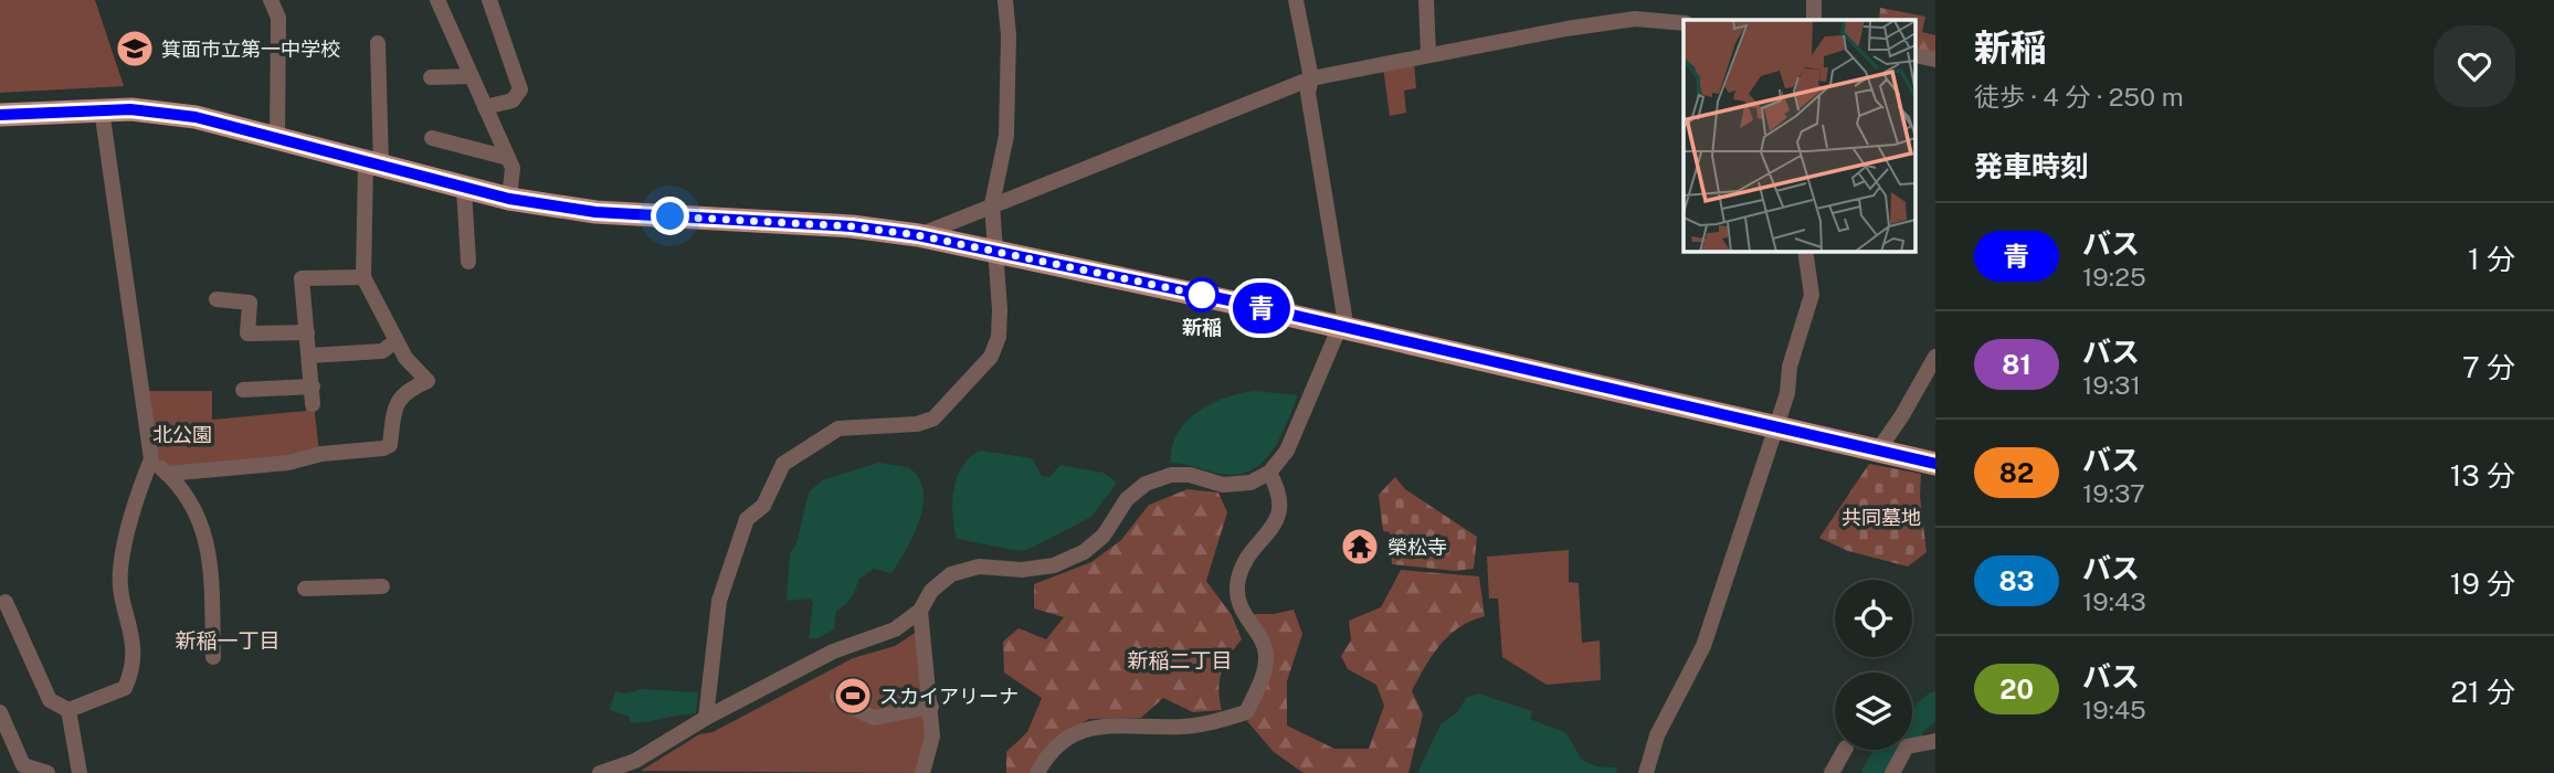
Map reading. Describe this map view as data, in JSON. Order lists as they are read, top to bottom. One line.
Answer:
{"districts":["新稲一丁目","新稲二丁目"],"parks":["北公園","共同墓地"],"places":{"school or university":["箕面市立第一中学校"],"other":["新稲"],"temple":["榮松寺"],"sports":["スカイアリーナ"]},"lines":["bus line 青"],"page":{"on_map":"青","heading":[["新稲","徒歩 · 4 分 · 250 m"],"発車時刻"],"list":[{"mark":"青","name":"バス","note":"19:25","value":"1 分"},{"mark":"81","name":"バス","note":"19:31","value":"7 分"},{"mark":"82","name":"バス","note":"19:37","value":"13 分"},{"mark":"83","name":"バス","note":"19:43","value":"19 分"},{"mark":"20","name":"バス","note":"19:45","value":"21 分"}]}}
